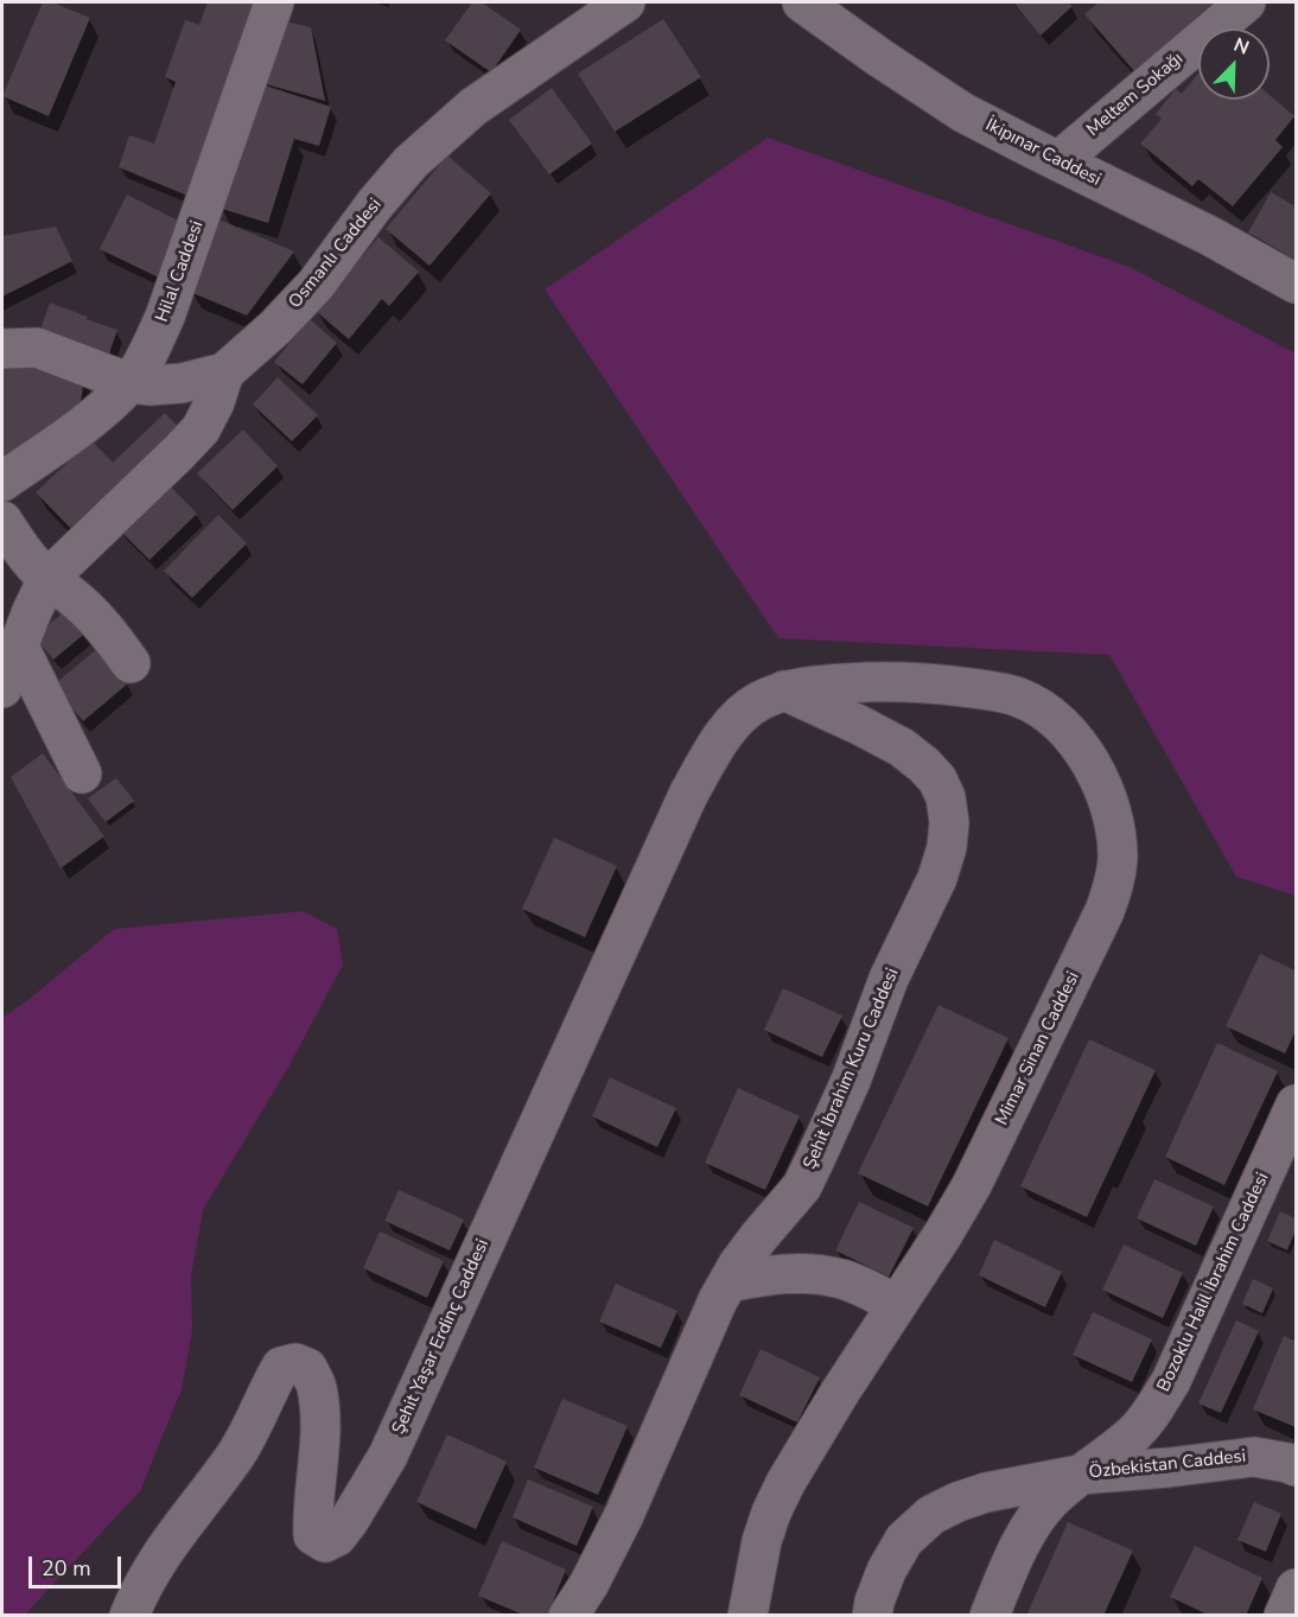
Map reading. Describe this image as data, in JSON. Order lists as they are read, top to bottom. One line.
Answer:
{"streets":{"street":["Meltem Sokağı","İkipınar Caddesi","Osmanlı Caddesi","Hilal Caddesi","Mimar Sinan Caddesi","Şehit İbrahim Kuru Caddesi","Bozoklu Halil İbrahim Caddesi","Şehit Yaşar Erdinç Caddesi","Özbekistan Caddesi"]},"crossings":[["Meltem Sokağı","İkipınar Caddesi"],["Mimar Sinan Caddesi","Şehit İbrahim Kuru Caddesi"],["Mimar Sinan Caddesi","Şehit Yaşar Erdinç Caddesi"],["Şehit İbrahim Kuru Caddesi","Şehit Yaşar Erdinç Caddesi"],["Bozoklu Halil İbrahim Caddesi","Özbekistan Caddesi"]],"scale_bar":"20 m","north":"top right"}
